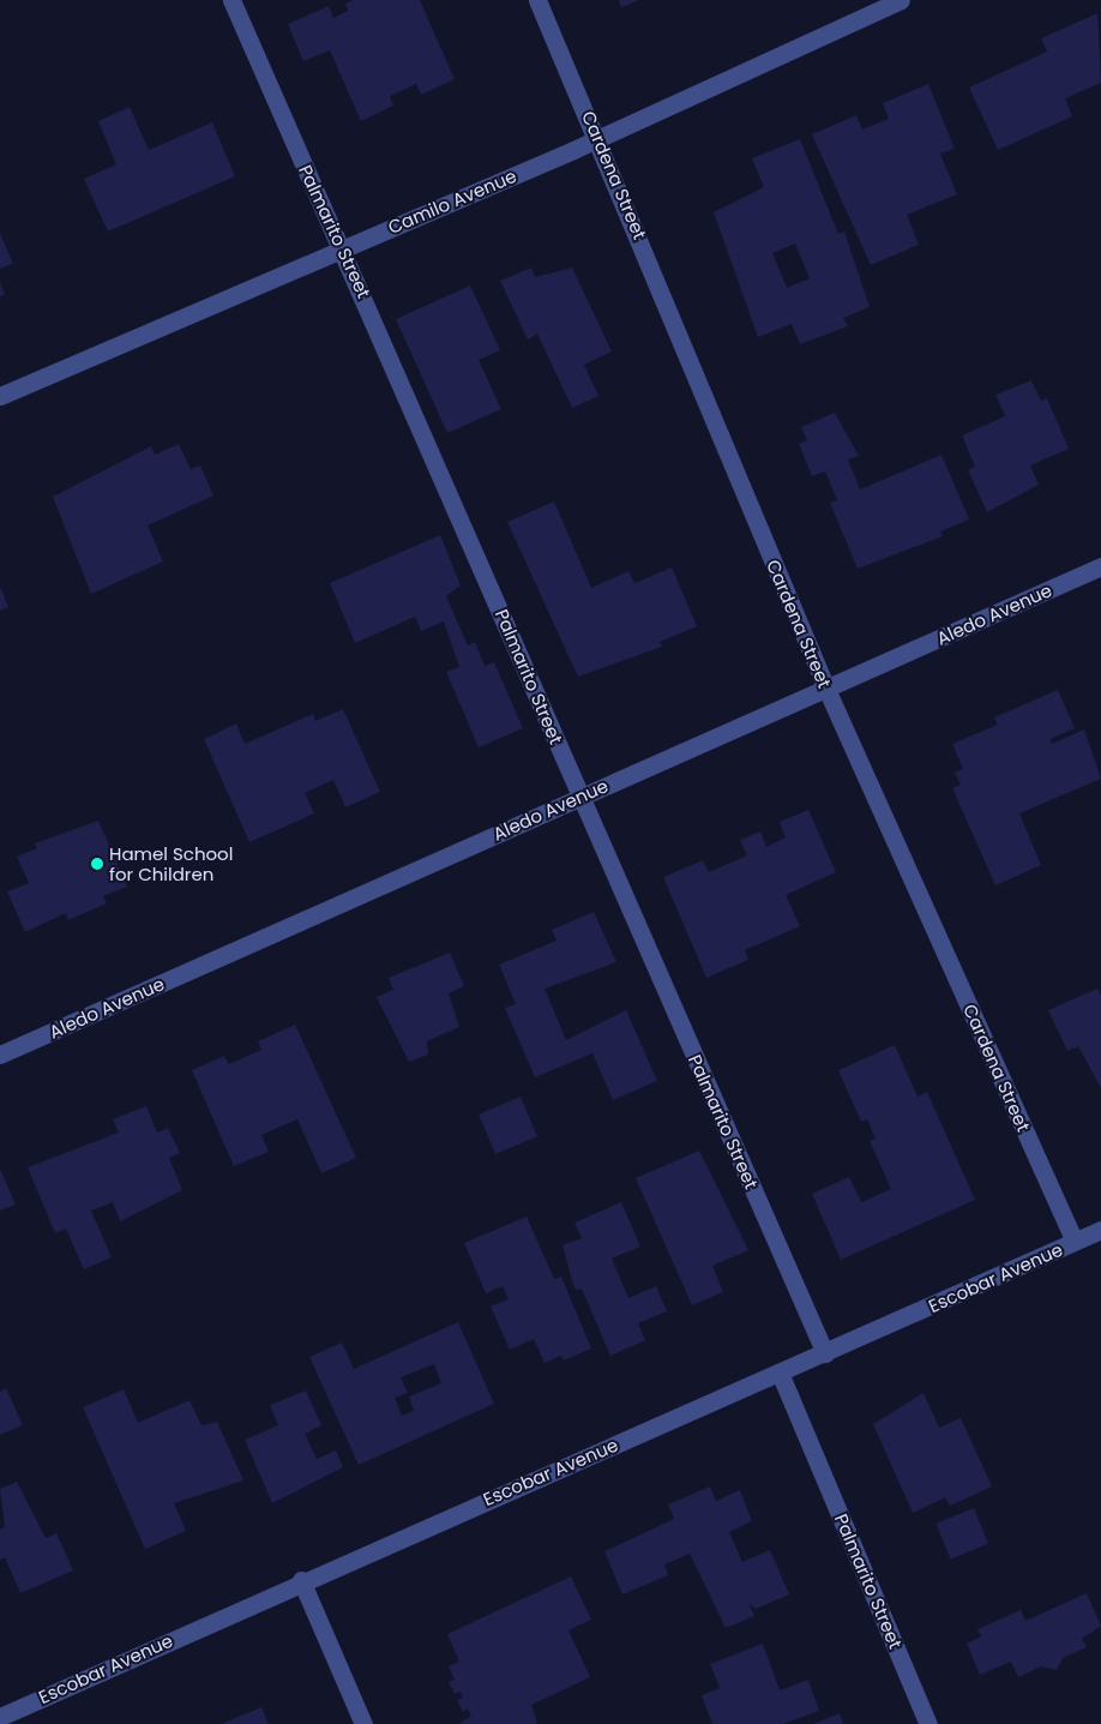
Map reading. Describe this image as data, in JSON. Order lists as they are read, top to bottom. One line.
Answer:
{"streets":{"street":["Cardena Street","Camilo Avenue","Palmarito Street","Aledo Avenue","Escobar Avenue"]},"crossings":[["Cardena Street","Camilo Avenue"],["Cardena Street","Aledo Avenue"],["Cardena Street","Escobar Avenue"],["Camilo Avenue","Palmarito Street"],["Palmarito Street","Aledo Avenue"],["Palmarito Street","Escobar Avenue"]],"places":["Hamel School for Children"]}
